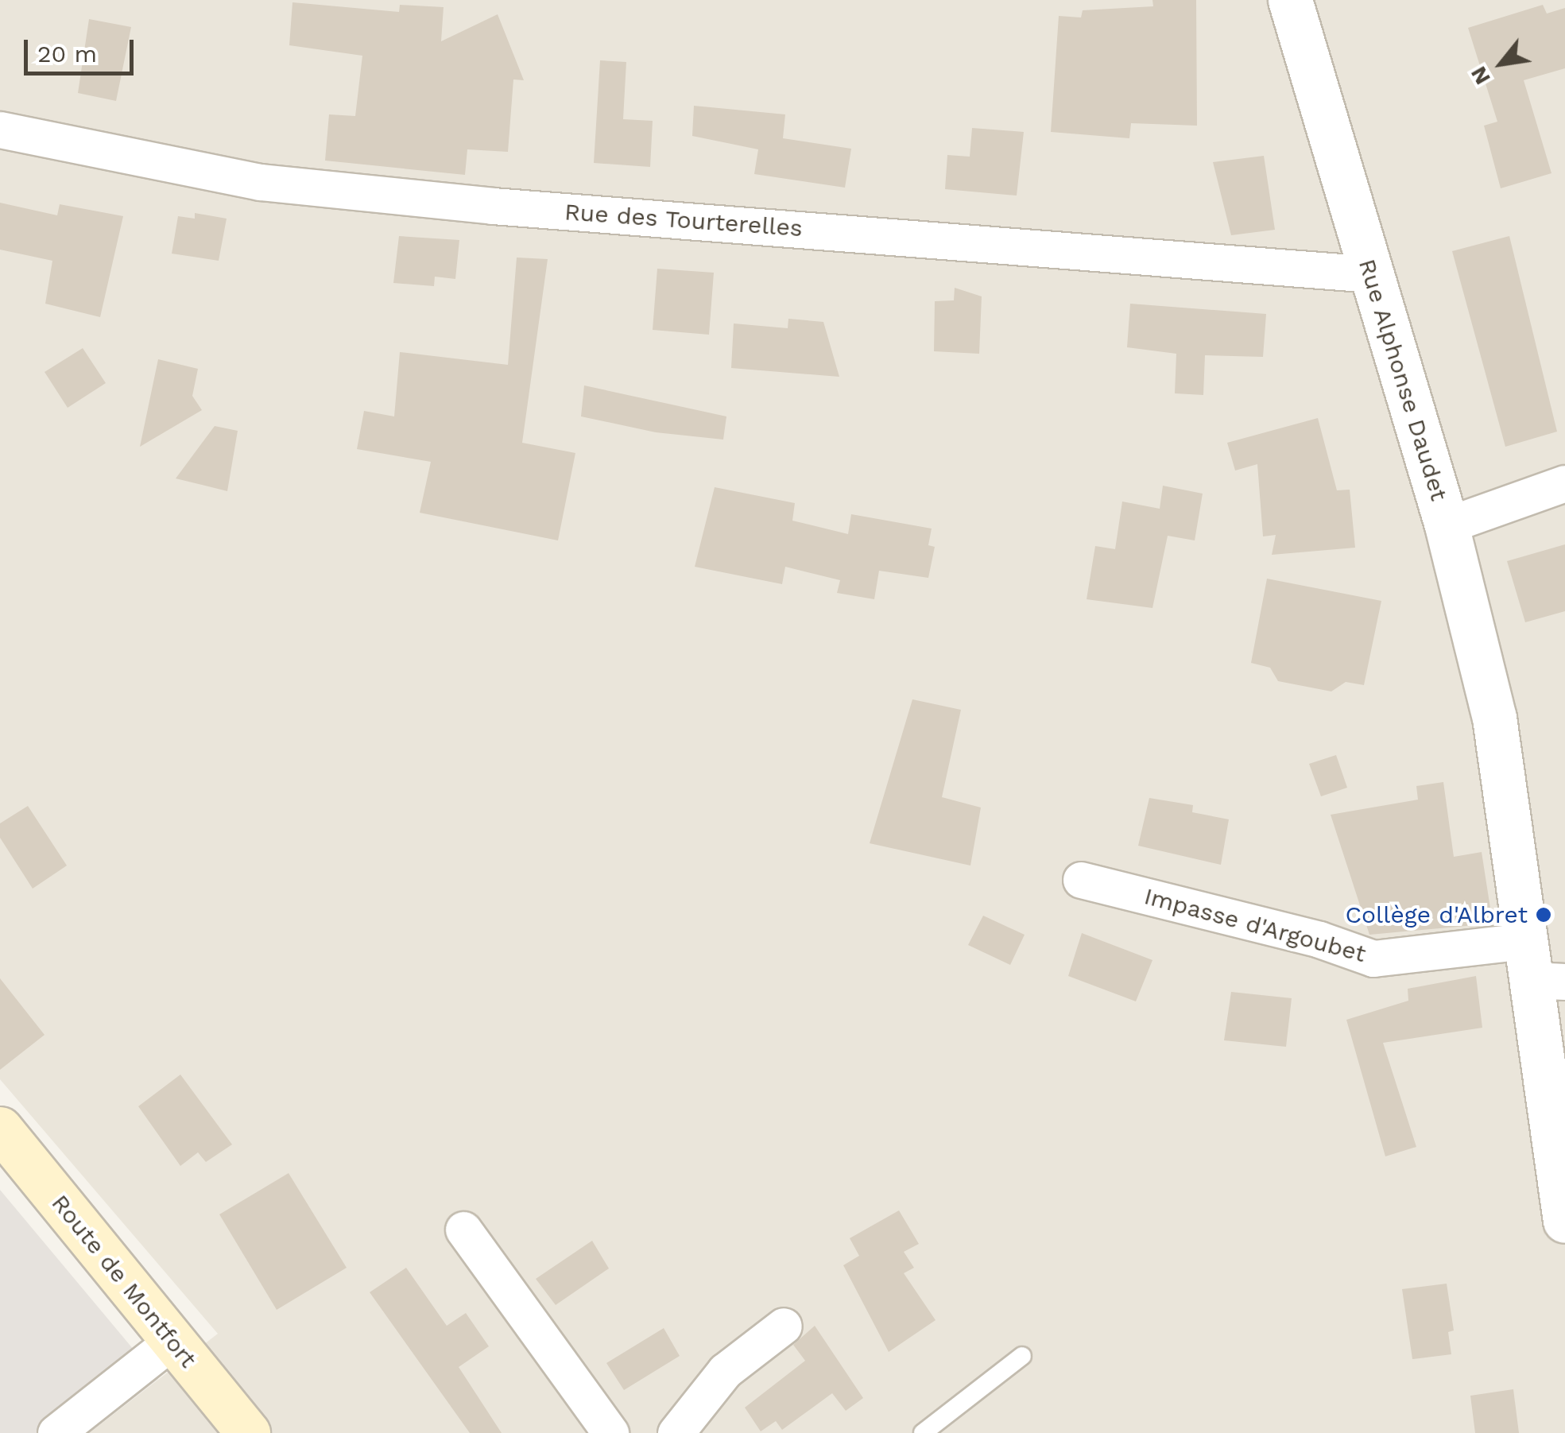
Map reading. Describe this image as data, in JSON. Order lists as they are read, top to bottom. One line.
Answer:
{"streets":{"main road":["Route de Montfort"],"street":["Rue des Tourterelles","Rue Alphonse Daudet","Impasse d'Argoubet"]},"crossings":[["Rue des Tourterelles","Rue Alphonse Daudet"],["Rue Alphonse Daudet","Impasse d'Argoubet"]],"places":["Collège d'Albret"],"scale_bar":"20 m","north":"bottom left"}
